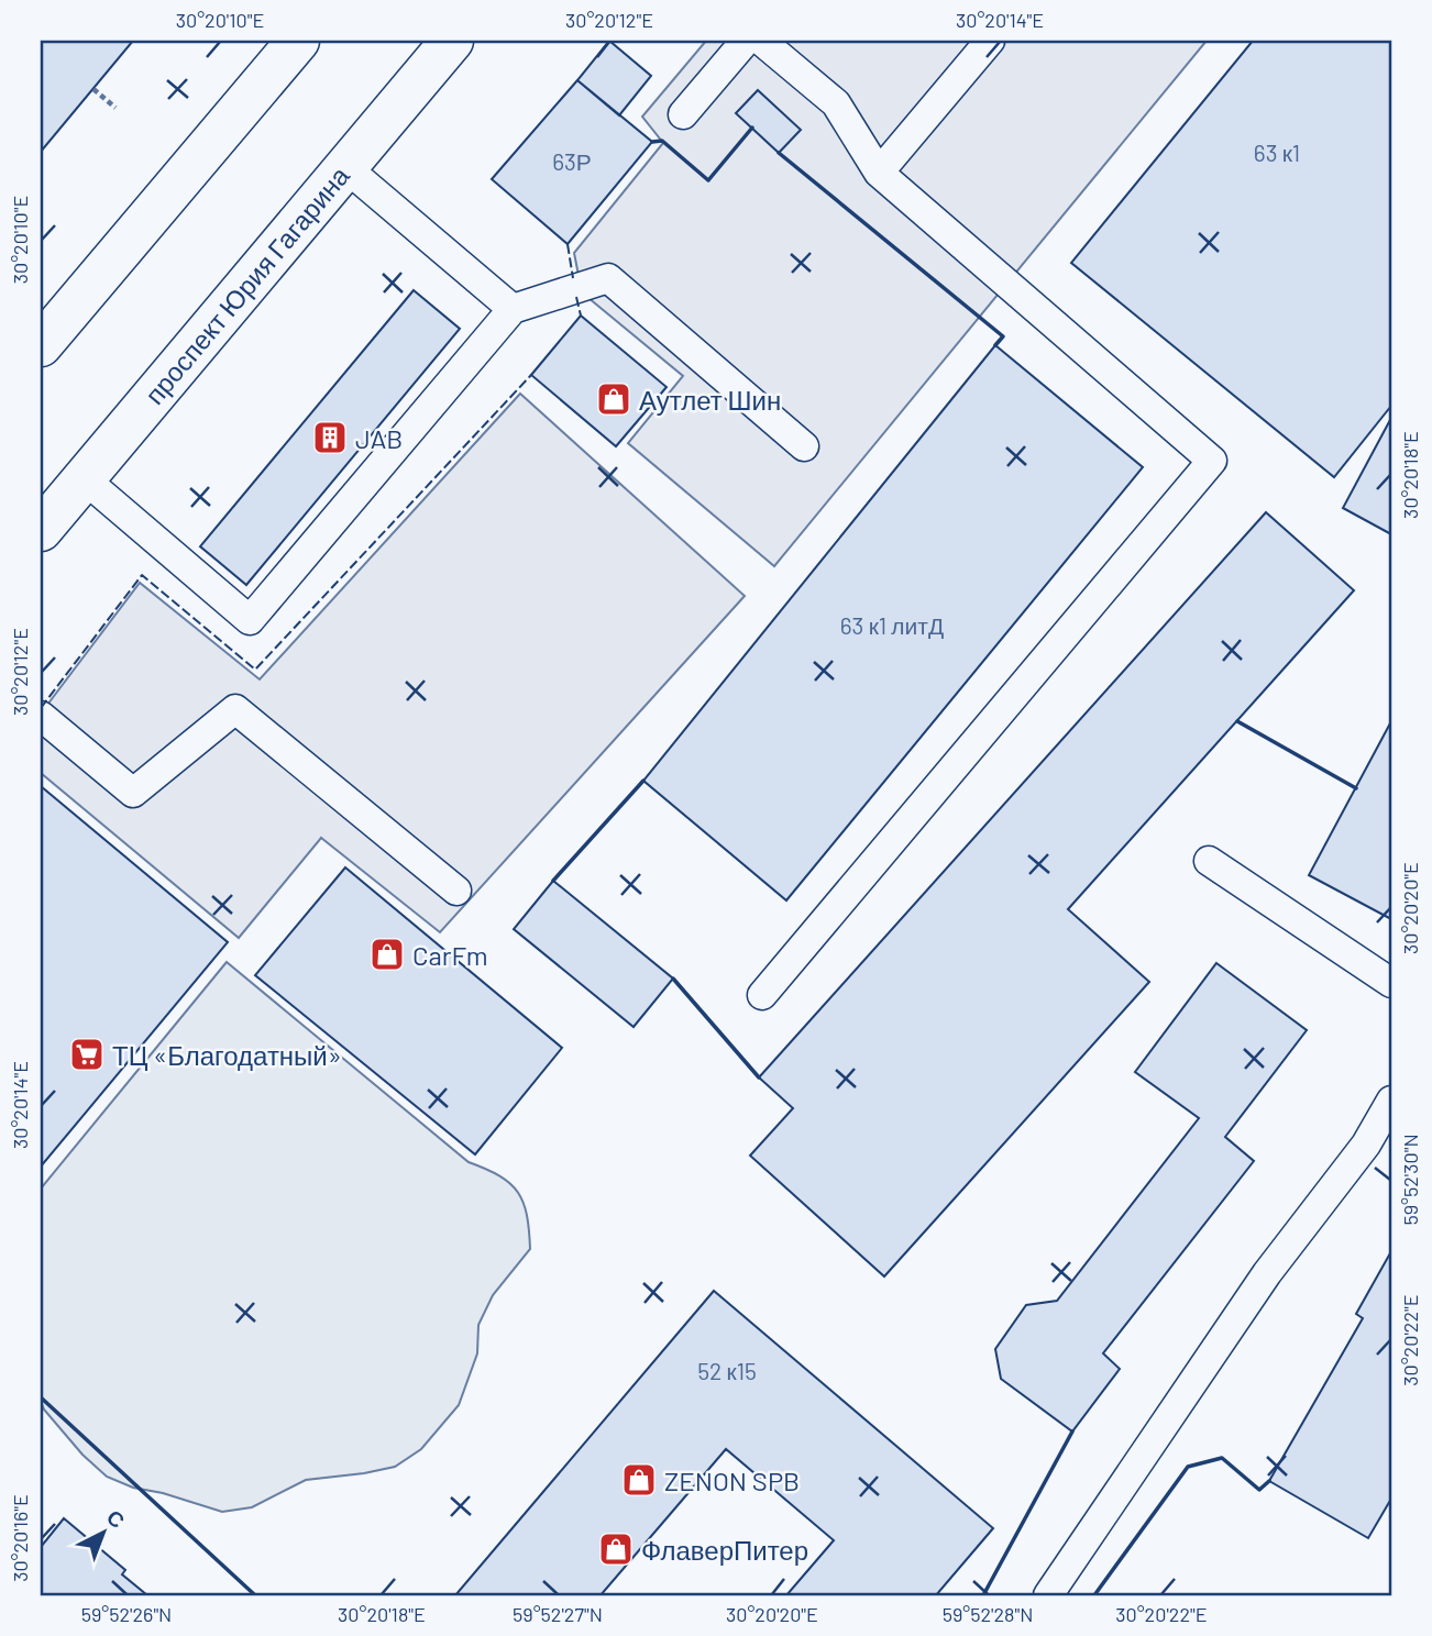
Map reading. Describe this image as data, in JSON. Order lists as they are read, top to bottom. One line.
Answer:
{"streets":{"main road":["проспект Юрия Гагарина"]},"places":{"shop":["Аутлет Шин","CarFm","ZENON SPB","ФлаверПитер"],"building":["JAB"],"supermarket":["ТЦ «Благодатный»"]},"house_numbers":["63 к1","63Р","63 к1 литД","52 к15"],"north":"top right","coordinates":["30°20'10\"E","30°20'12\"E","30°20'14\"E","30°20'18\"E","30°20'20\"E","59°52'30\"N","30°20'22\"E","30°20'16\"E","59°52'26\"N","59°52'27\"N","59°52'28\"N"]}
